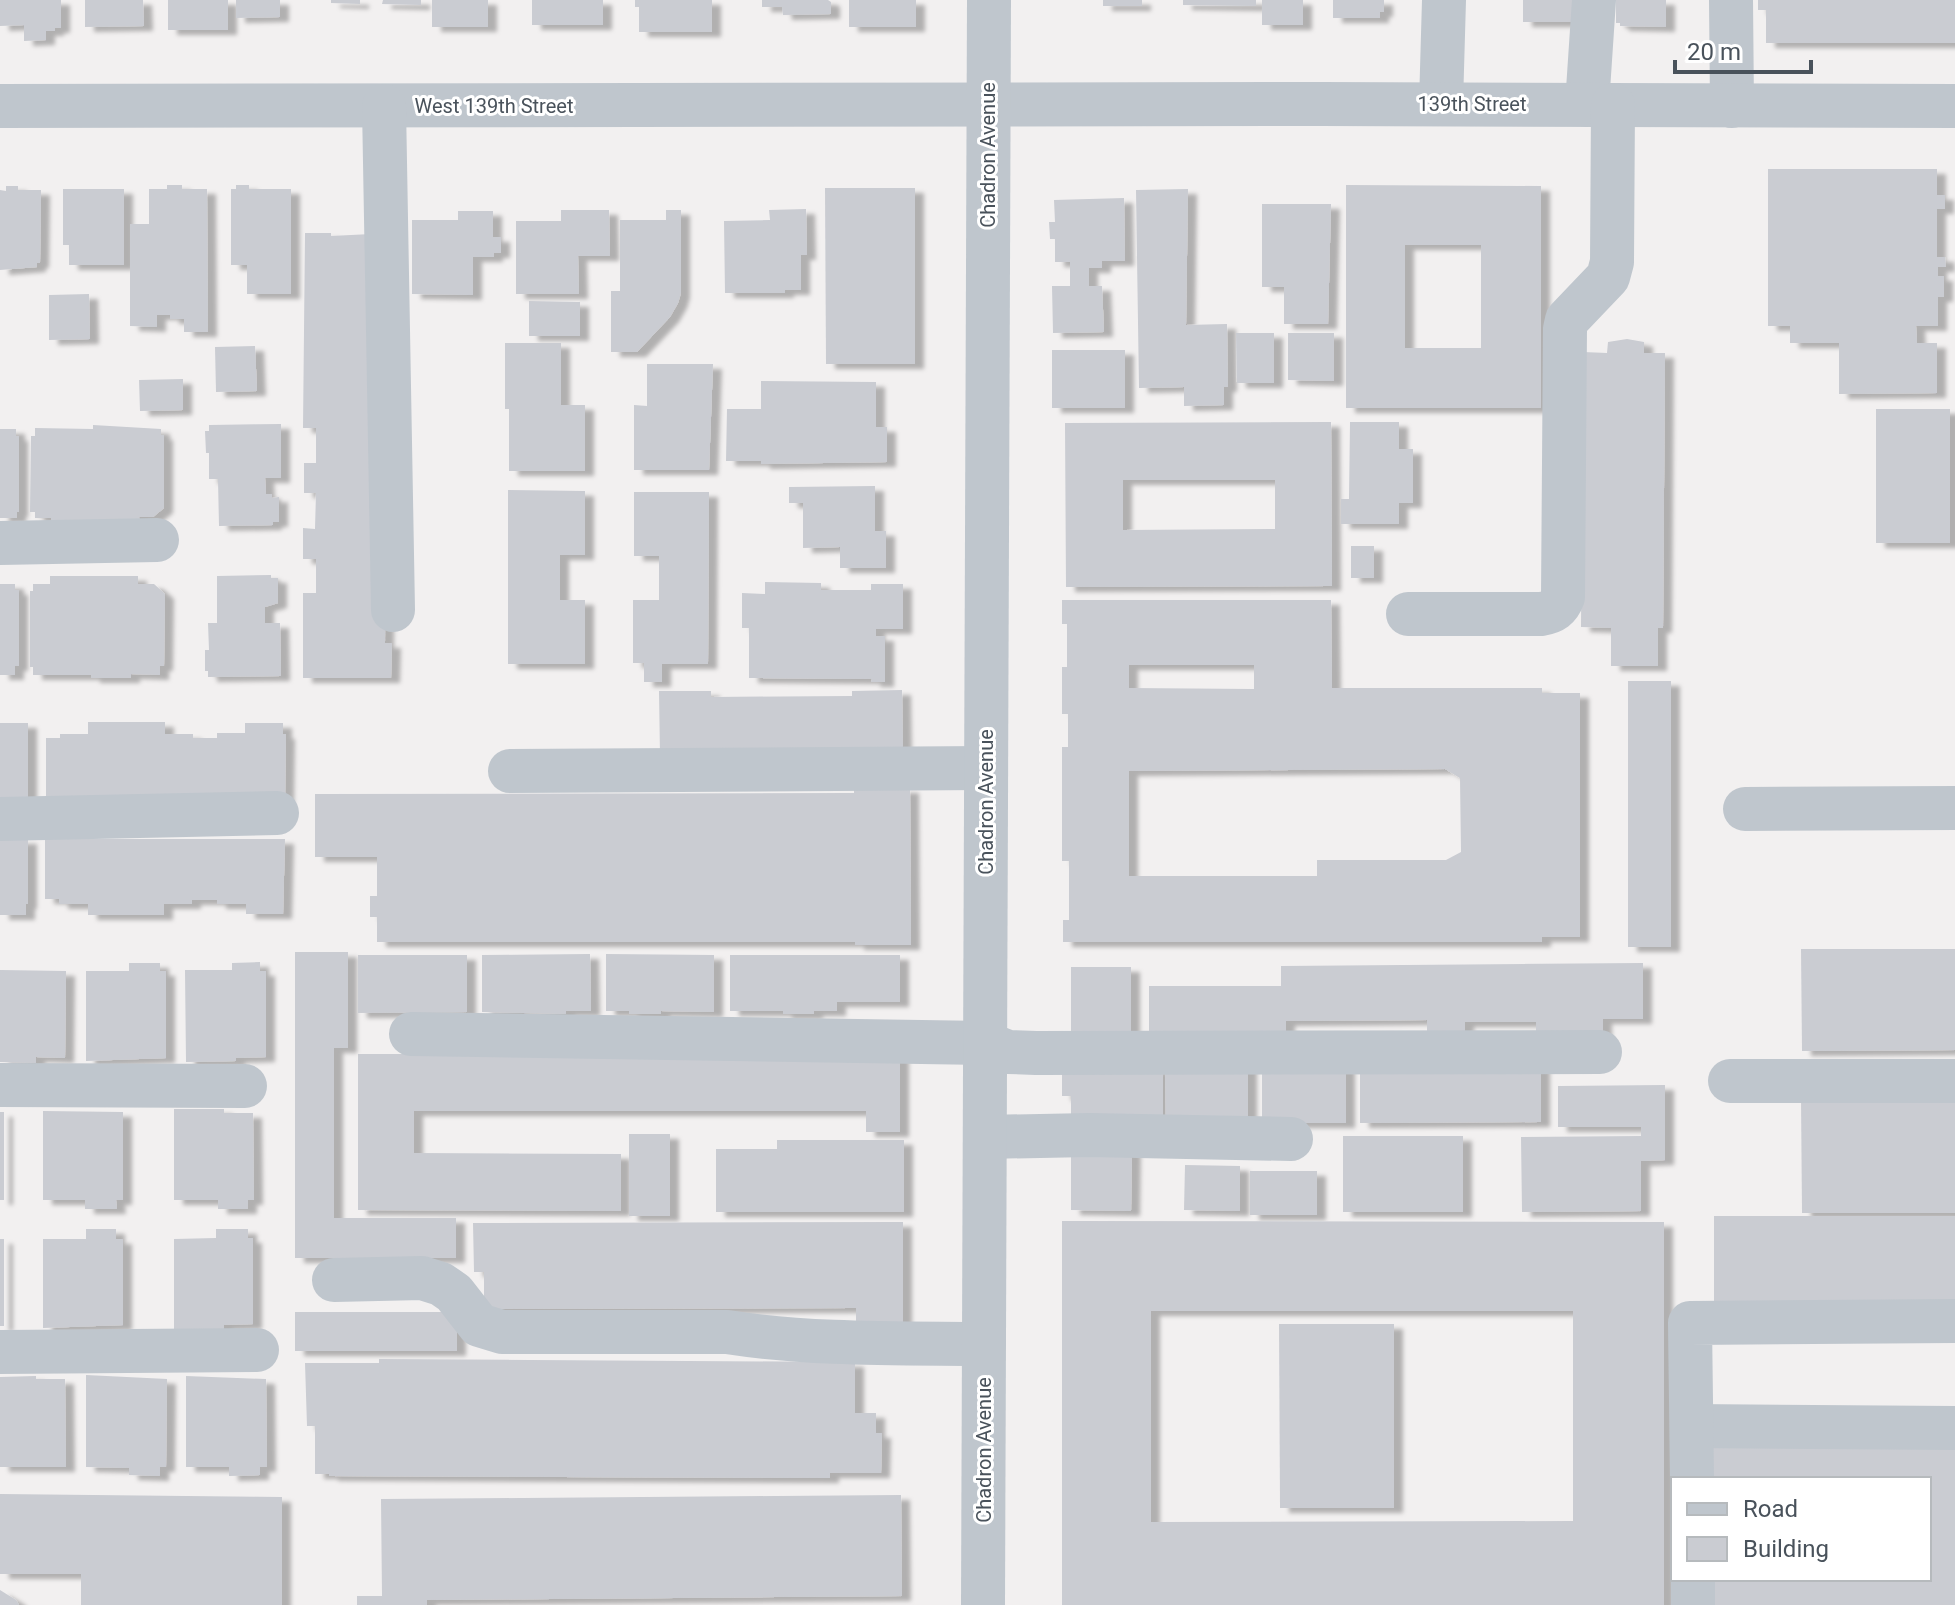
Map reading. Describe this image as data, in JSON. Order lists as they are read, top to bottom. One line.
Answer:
{"streets":{"street":["139th Street","West 139th Street","Chadron Avenue"]},"crossings":[["139th Street","West 139th Street"],["139th Street","Chadron Avenue"],["West 139th Street","Chadron Avenue"]],"legend":["Road","Building"],"scale_bar":"20 m"}
